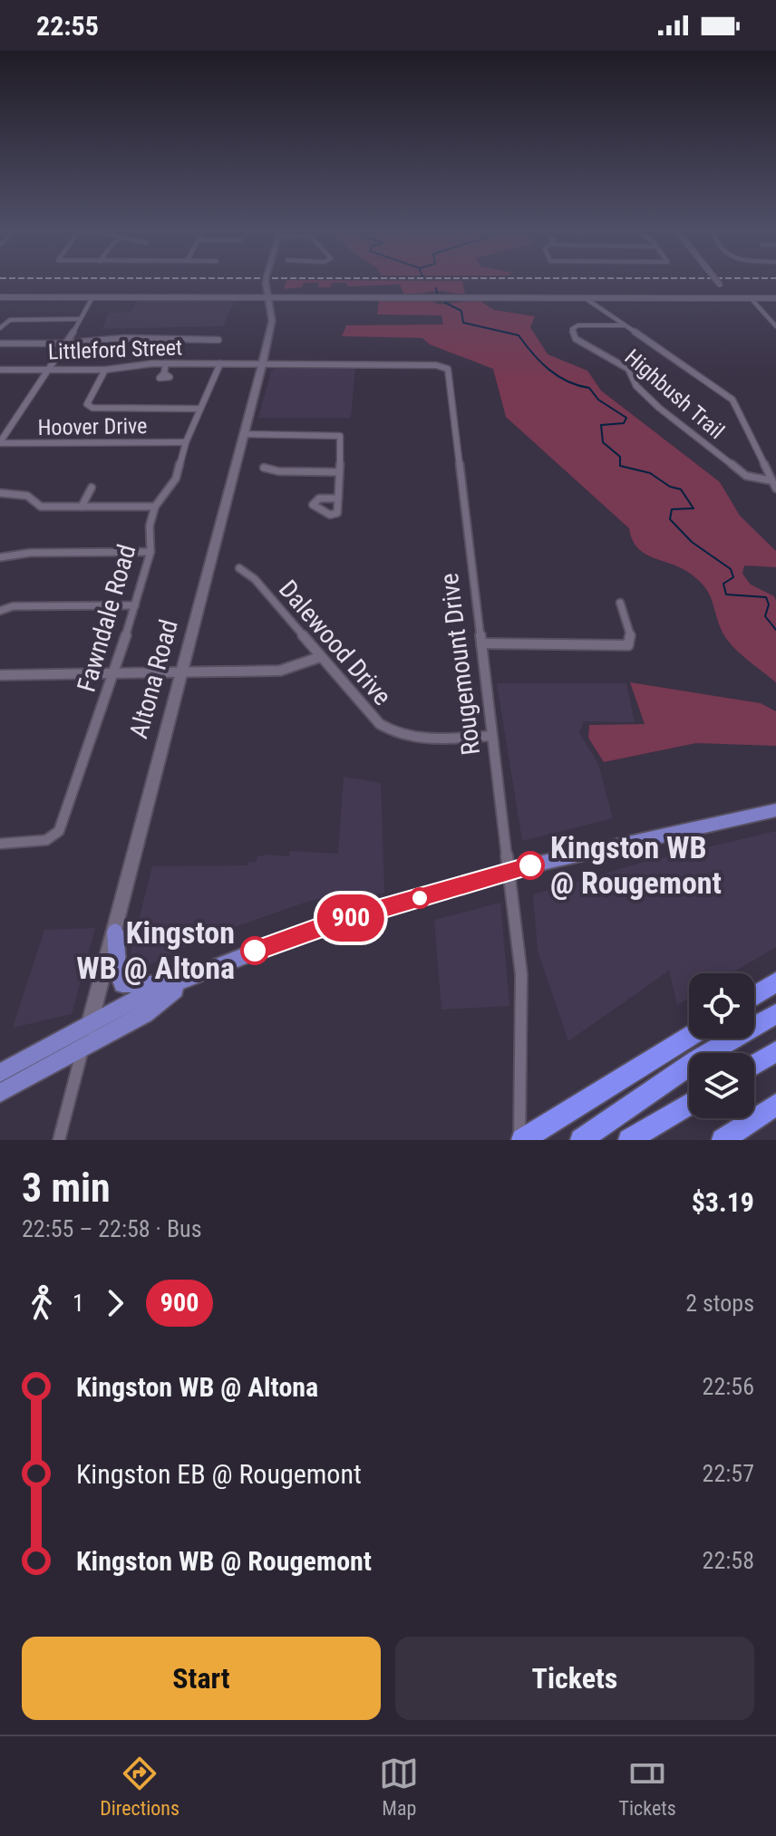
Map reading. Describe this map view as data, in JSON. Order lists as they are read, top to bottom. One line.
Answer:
{"streets":{"main road":["Altona Road"],"street":["Littleford Street","Highbush Trail","Hoover Drive","Fawndale Road","Dalewood Drive","Rougemount Drive"]},"crossings":[["Littleford Street","Hoover Drive"],["Littleford Street","Fawndale Road"],["Littleford Street","Rougemount Drive"],["Littleford Street","Altona Road"],["Hoover Drive","Fawndale Road"],["Dalewood Drive","Rougemount Drive"],["Rougemount Drive","Altona Road"]],"places":["Kingston WB @ Rougemont","Kingston WB @ Altona"],"lines":["bus line 900"],"page":{"status":"22:55","on_map":"900","heading":["3 min","22:55 – 22:58 · Bus","$3.19"],"legs":["1","900","2 stops"],"list":[{"name":"Kingston WB @ Altona","value":"22:56"},{"name":"Kingston EB @ Rougemont","value":"22:57"},{"name":"Kingston WB @ Rougemont","value":"22:58"}],"buttons":["Start","Tickets"],"tabs":["Directions","Map","Tickets"]}}
